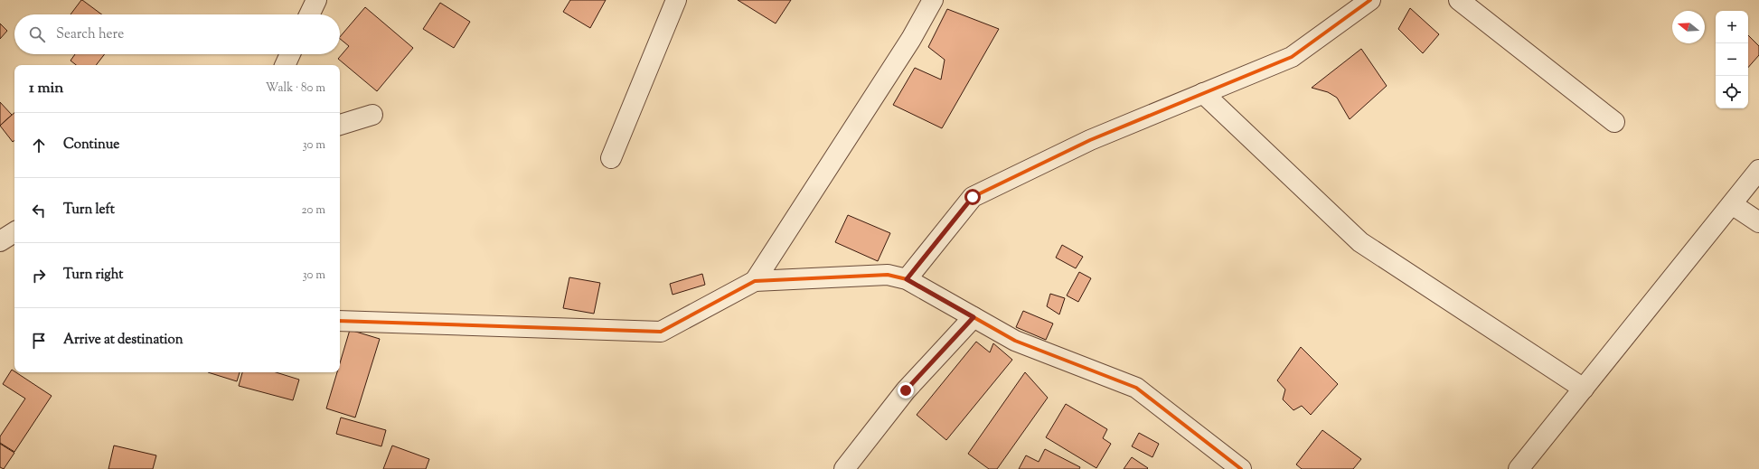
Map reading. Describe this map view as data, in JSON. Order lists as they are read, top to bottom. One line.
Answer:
{"north":"left","page":{"map_buttons":["+","−"],"search":"Search here","heading":["1 min","Walk · 80 m"],"list":[["Continue","30 m"],["Turn left","20 m"],["Turn right","30 m"],"Arrive at destination"]}}
